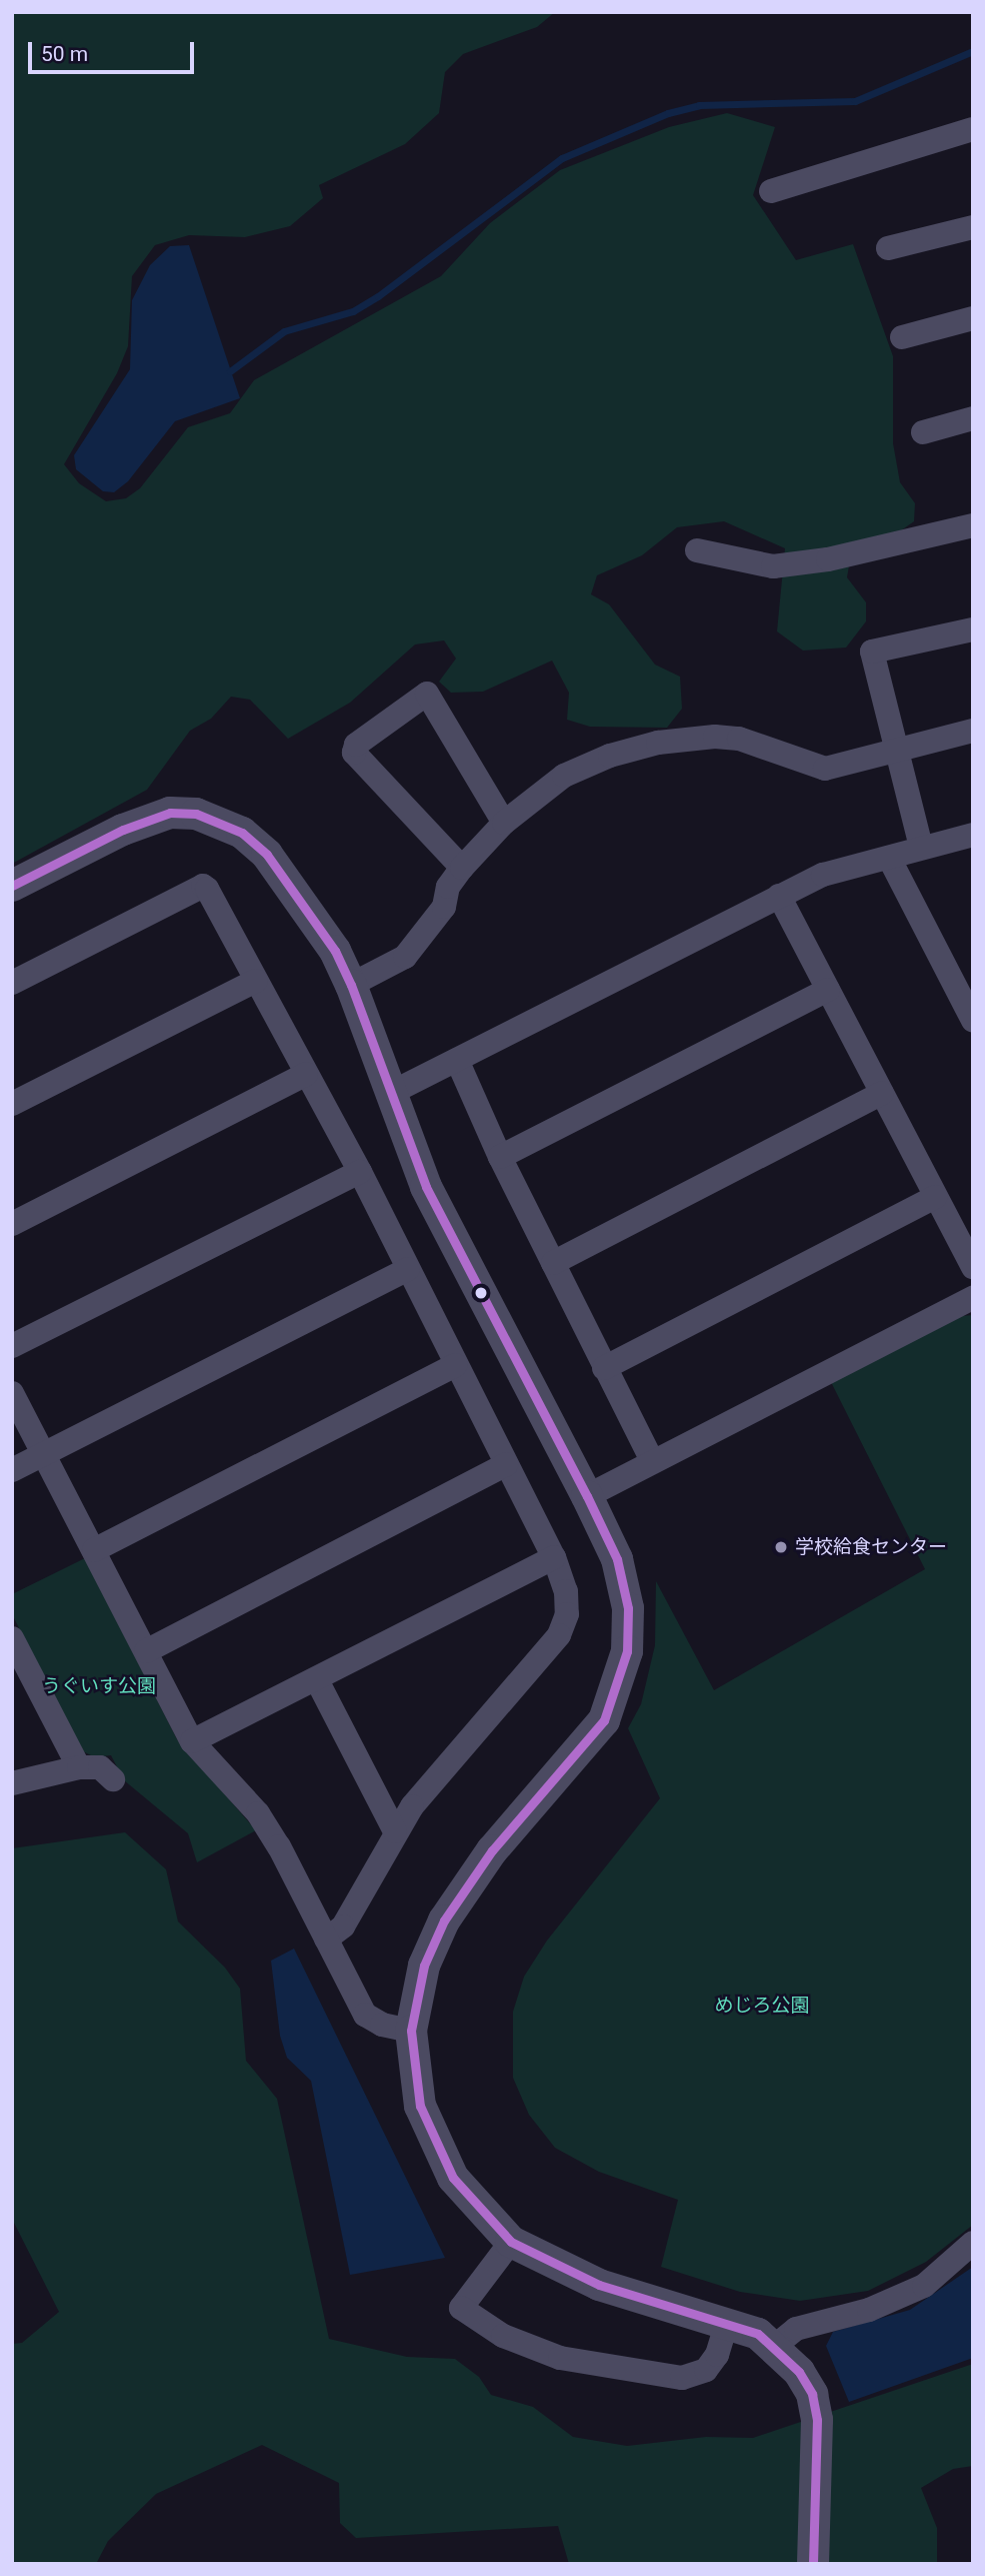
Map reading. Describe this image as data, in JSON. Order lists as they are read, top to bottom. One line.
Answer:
{"parks":["うぐいす公園","めじろ公園"],"places":["学校給食センター"],"scale_bar":"50 m"}
